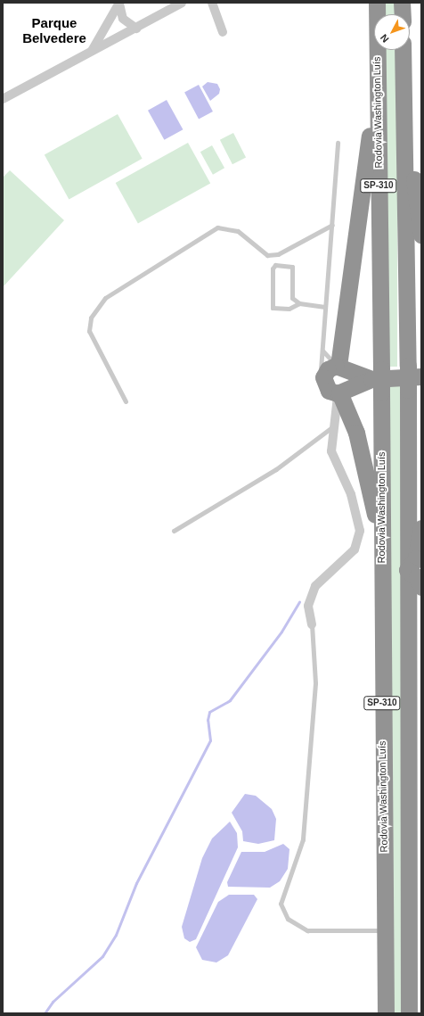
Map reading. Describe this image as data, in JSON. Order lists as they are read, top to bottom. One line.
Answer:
{"streets":{"highway":["Rodovia Washington Luís","SP-310"]},"districts":["Parque Belvedere"],"north":"bottom left"}
